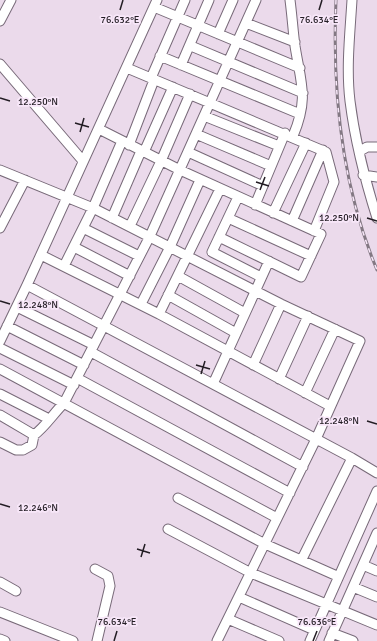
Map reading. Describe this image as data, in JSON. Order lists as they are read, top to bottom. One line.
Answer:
{"coordinates":["76.632°E","76.634°E","12.250°N","12.248°N","12.246°N","76.636°E"]}
